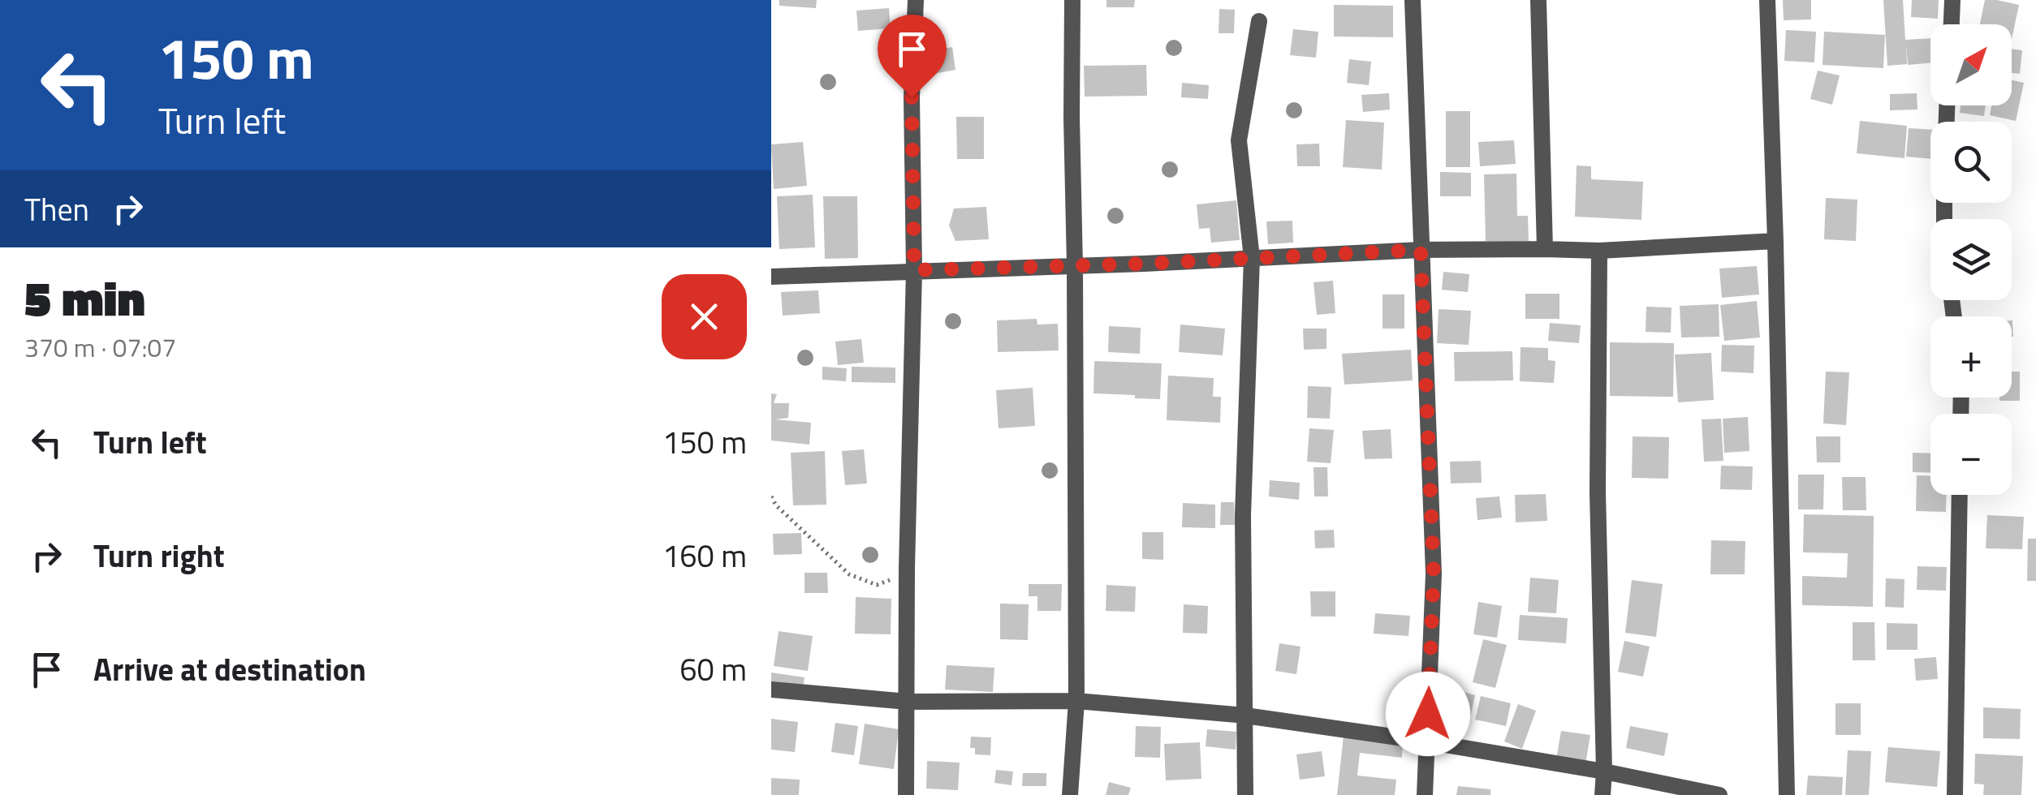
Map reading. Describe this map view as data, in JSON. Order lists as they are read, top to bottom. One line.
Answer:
{"north":"top right","page":{"turn":["150 m","Turn left"],"map_buttons":["+","−"],"then":"Then","heading":["5 min","370 m · 07:07"],"list":[{"name":"Turn left","value":"150 m"},{"name":"Turn right","value":"160 m"},{"name":"Arrive at destination","value":"60 m"}]}}
